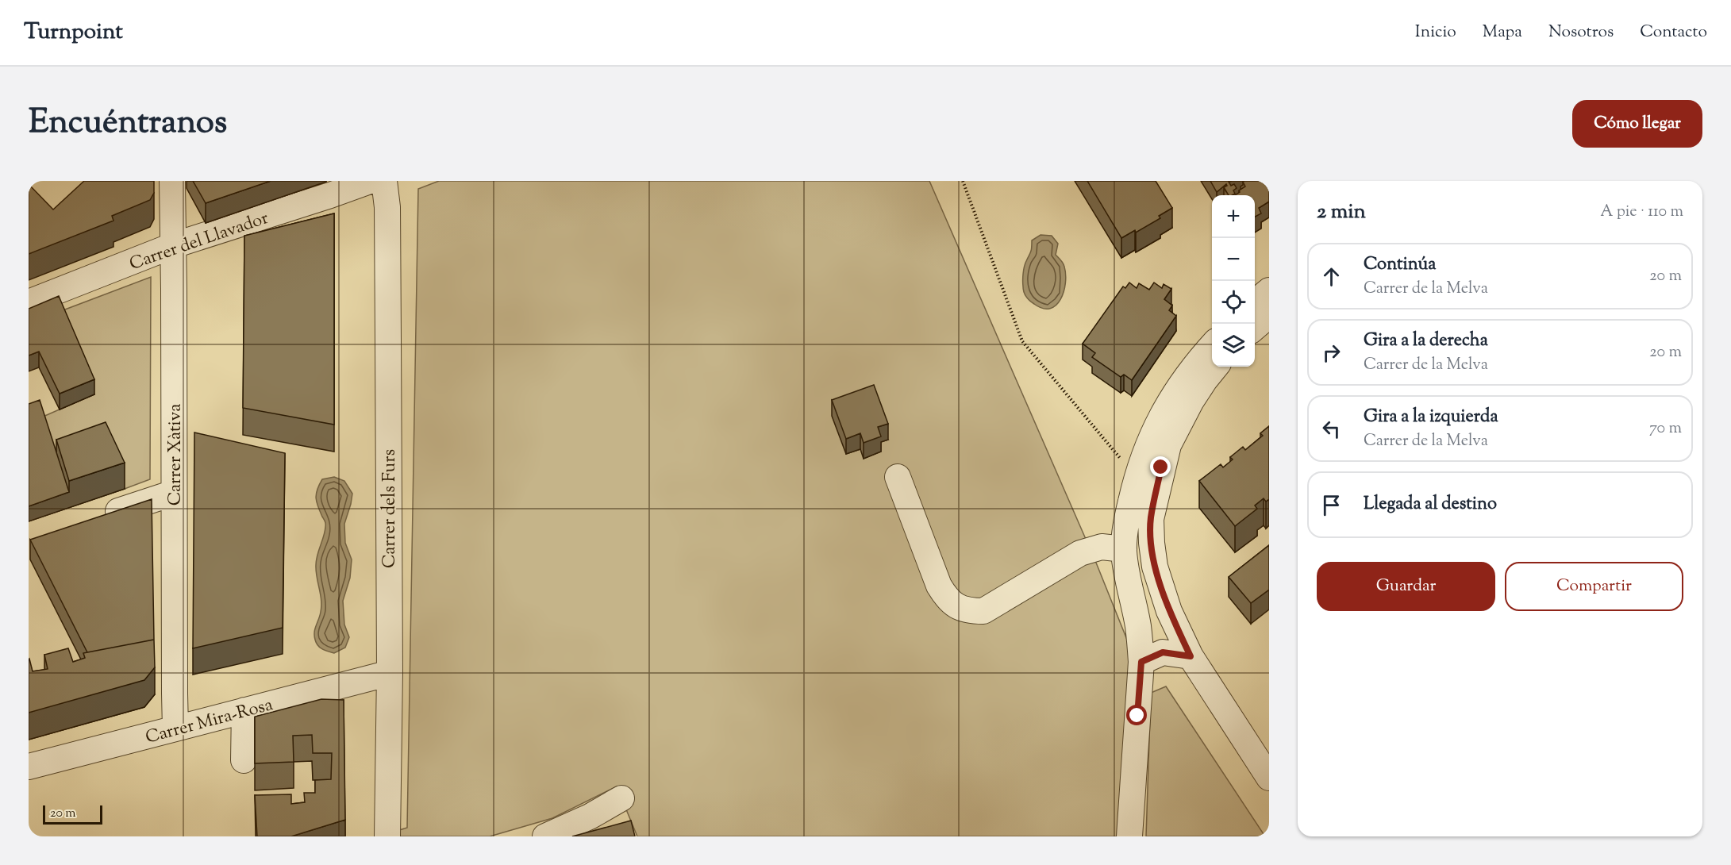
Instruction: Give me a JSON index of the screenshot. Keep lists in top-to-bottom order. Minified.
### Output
{"streets":{"street":["Carrer del Llavador","Carrer Xàtiva","Carrer dels Furs","Carrer Mira-Rosa"]},"crossings":[["Carrer del Llavador","Carrer Xàtiva"],["Carrer Xàtiva","Carrer Mira-Rosa"],["Carrer dels Furs","Carrer Mira-Rosa"]],"scale_bar":"20 m","page":{"header":"Turnpoint","nav":["Inicio","Mapa","Nosotros","Contacto"],"title":"Encuéntranos","buttons":["Cómo llegar",["Guardar","Compartir"]],"heading":["2 min","A pie · 110 m"],"map_buttons":["+","−"],"list":[["Continúa","Carrer de la Melva","20 m"],["Gira a la derecha","Carrer de la Melva","20 m"],["Gira a la izquierda","Carrer de la Melva","70 m"],"Llegada al destino"],"scale":"20 m"}}
